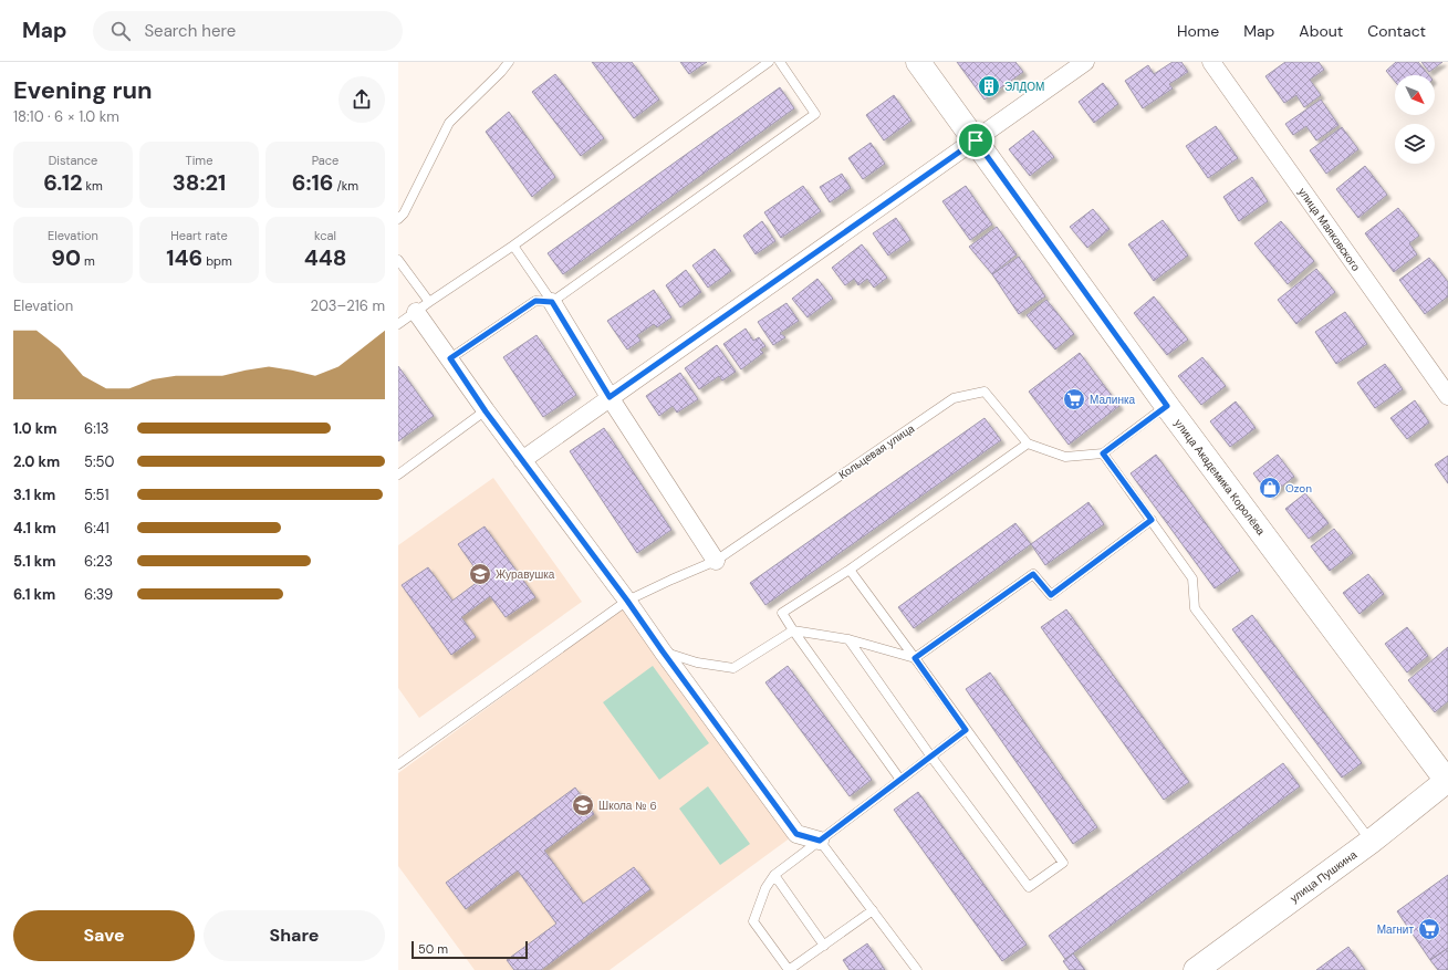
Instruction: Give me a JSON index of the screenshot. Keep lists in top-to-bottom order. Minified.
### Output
{"streets":{"street":["улица Маяковского","улица Академика Королёва","улица Пушкина"],"lane":["Кольцевая улица"]},"crossings":[["улица Академика Королёва","улица Пушкина"]],"places":{"building":["ЭЛДОМ"],"supermarket":["Малинка","Магнит"],"shop":["Ozon"],"school or university":["Журавушка","Школа № 6"]},"scale_bar":"50 m","north":"bottom right","page":{"header":"Map","search":"Search here","nav":["Home","Map","About","Contact"],"heading":["Evening run","18:10 · 6 × 1.0 km"],"stats":[["Distance","6.12 km"],["Time","38:21"],["Pace","6:16 /km"],["Elevation","90 m"],["Heart rate","146 bpm"],["kcal","448"]],"chart":["Elevation","203–216 m"],"list":[{"name":"1.0 km","note":"6:13"},{"name":"2.0 km","note":"5:50"},{"name":"3.1 km","note":"5:51"},{"name":"4.1 km","note":"6:41"},{"name":"5.1 km","note":"6:23"},{"name":"6.1 km","note":"6:39"}],"buttons":["Save","Share"],"scale":"50 m"}}
